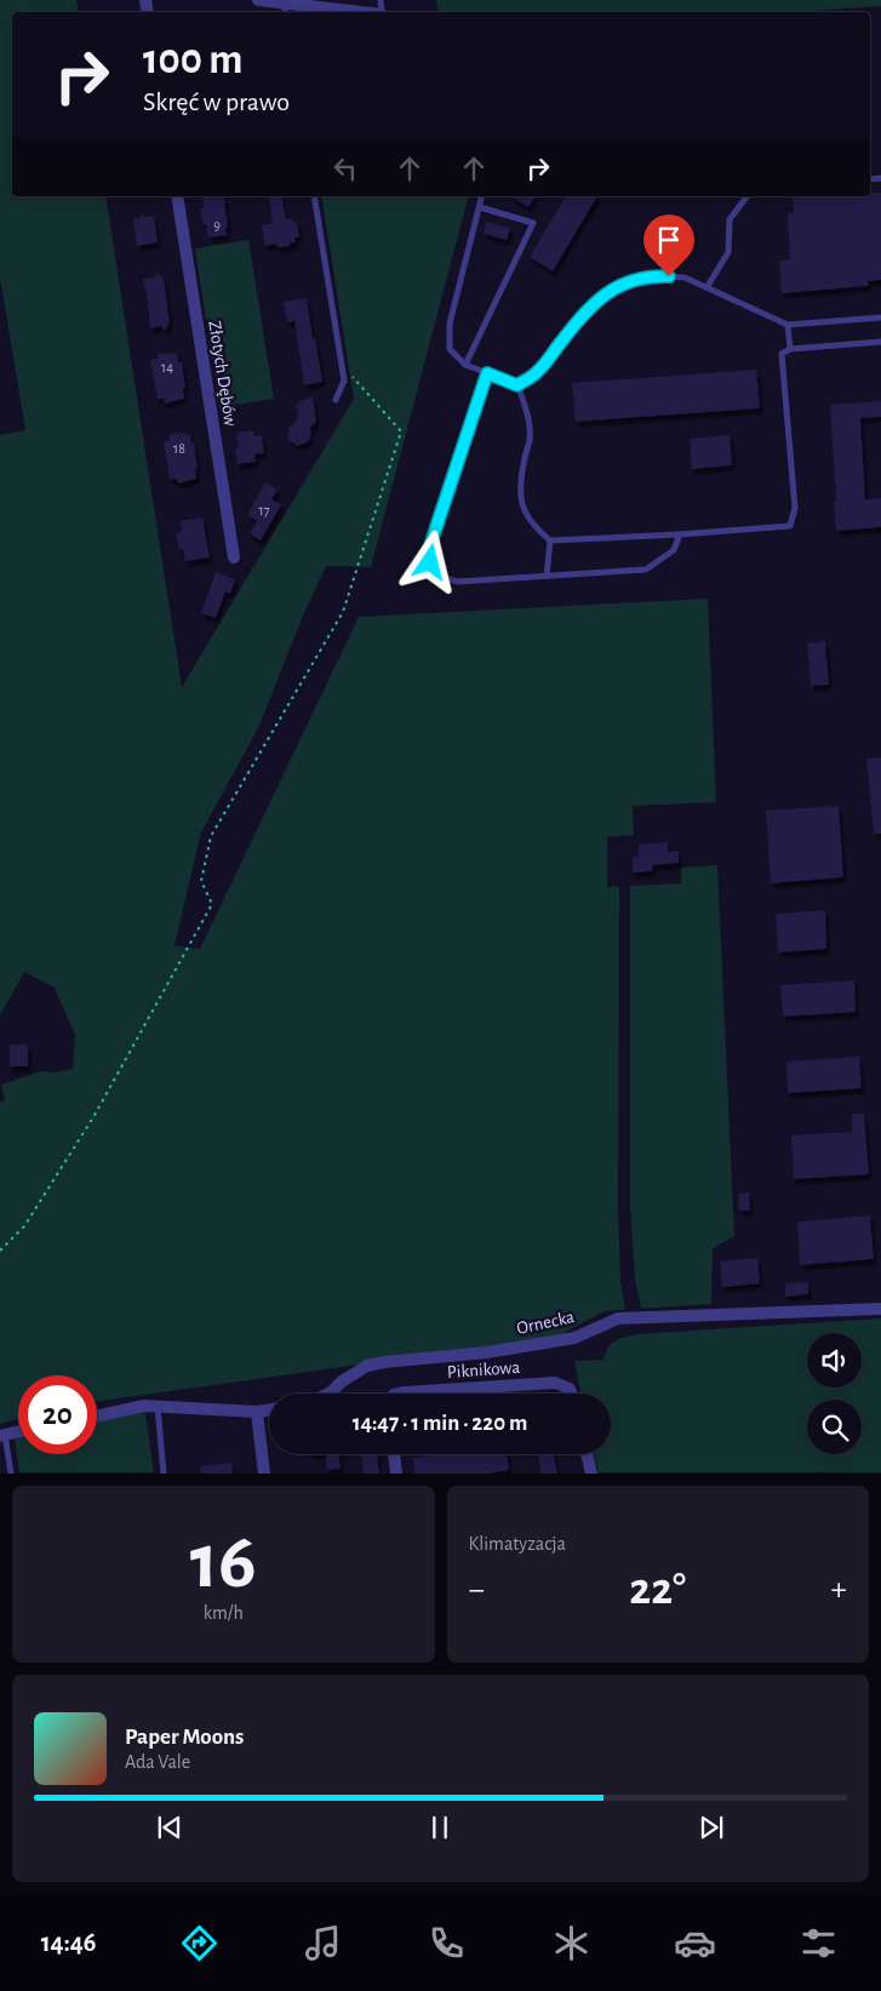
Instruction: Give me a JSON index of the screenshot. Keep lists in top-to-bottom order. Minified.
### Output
{"streets":{"street":["Złotych Dębów","Ornecka","Piknikowa"]},"house_numbers":["9","14","18","17"],"page":{"turn":["100 m","Skręć w prawo"],"limit":"20","trip":"14:47 · 1 min · 220 m","tile":[["16","km/h"],"Klimatyzacja"],"heat":["−","22°","+"],"song":["Paper Moons","Ada Vale"],"tabs":"14:46"}}
